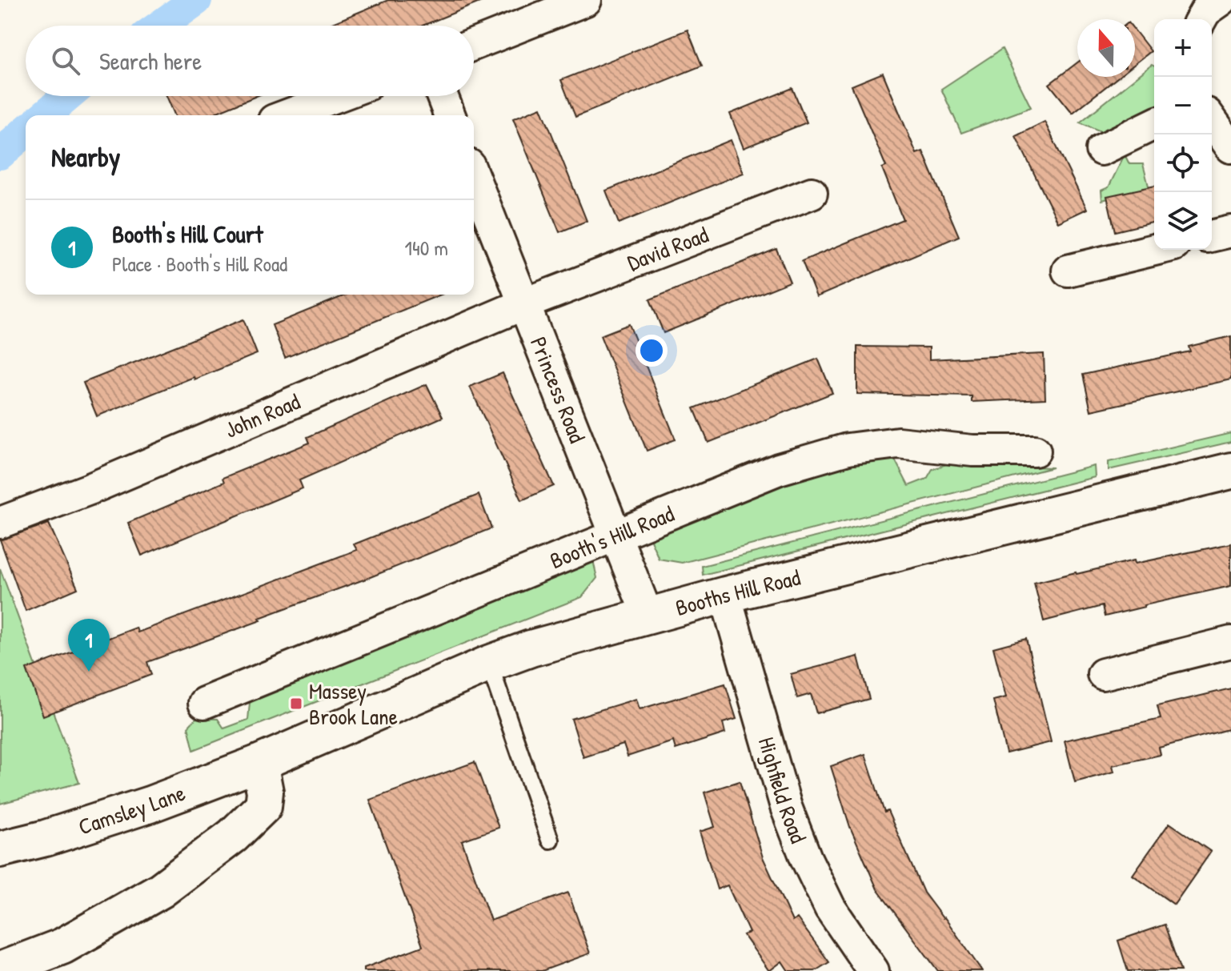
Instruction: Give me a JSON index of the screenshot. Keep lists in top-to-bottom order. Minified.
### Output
{"streets":{"main road":["Booths Hill Road","Camsley Lane"],"street":["David Road","Princess Road","John Road","Booth's Hill Road","Highfield Road"]},"crossings":[["David Road","Princess Road"],["David Road","John Road"],["Princess Road","John Road"],["Princess Road","Booth's Hill Road"],["Princess Road","Booths Hill Road"],["Booths Hill Road","Highfield Road"],["Booths Hill Road","Camsley Lane"]],"places":{"transit":["Massey Brook Lane"]},"north":"top","page":{"map_buttons":["+","−"],"search":"Search here","heading":"Nearby","list":[{"mark":"1","name":"Booth's Hill Court","note":"Place · Booth's Hill Road","value":"140 m"}],"pins":"1"}}
